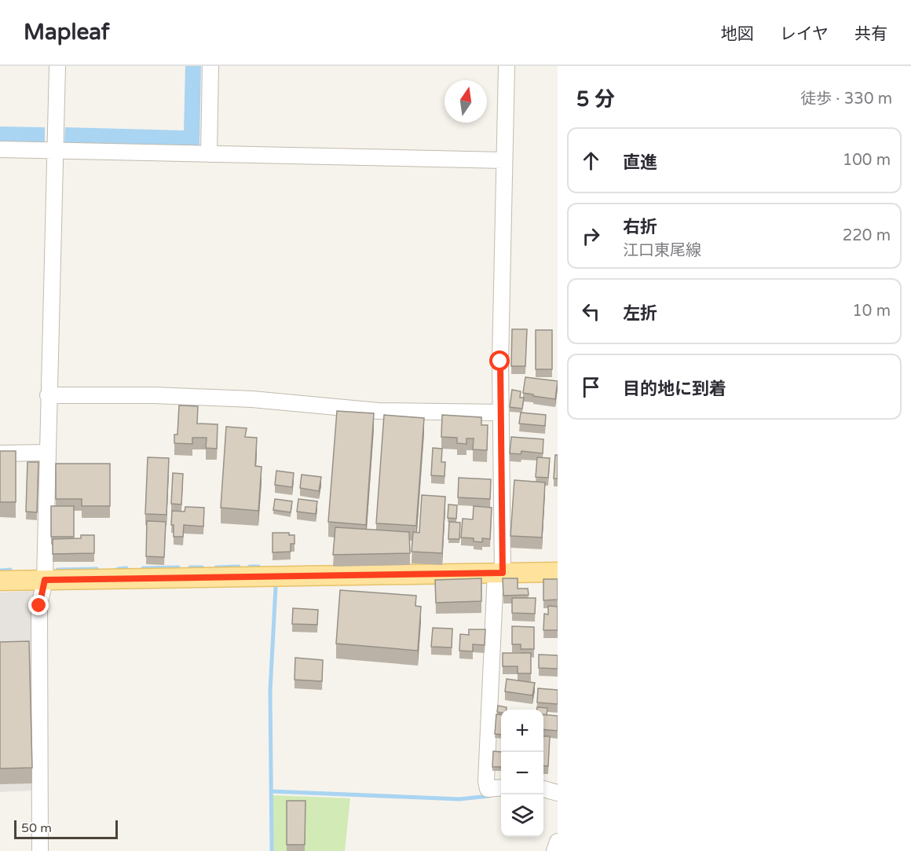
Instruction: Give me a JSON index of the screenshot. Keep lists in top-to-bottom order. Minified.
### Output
{"scale_bar":"50 m","north":"top","page":{"header":"Mapleaf","nav":["地図","レイヤ","共有"],"heading":["5 分","徒歩 · 330 m"],"list":[["直進","100 m"],["右折","江口東尾線","220 m"],["左折","10 m"],"目的地に到着"],"map_buttons":["+","−"],"scale":"50 m"}}
